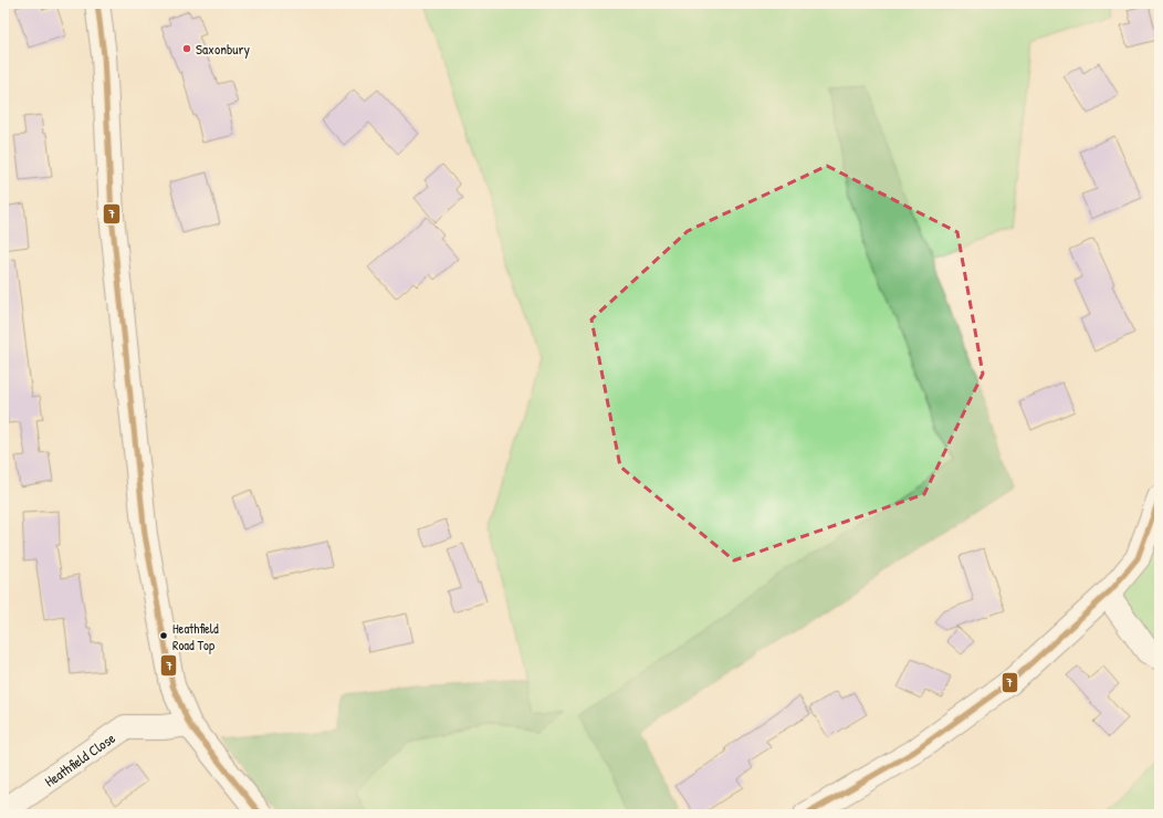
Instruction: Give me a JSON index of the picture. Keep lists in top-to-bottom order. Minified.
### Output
{"streets":{"street":["Heathfield Close"]},"places":["Saxonbury","Heathfield Road Top"],"lines":["transit line 7"]}
